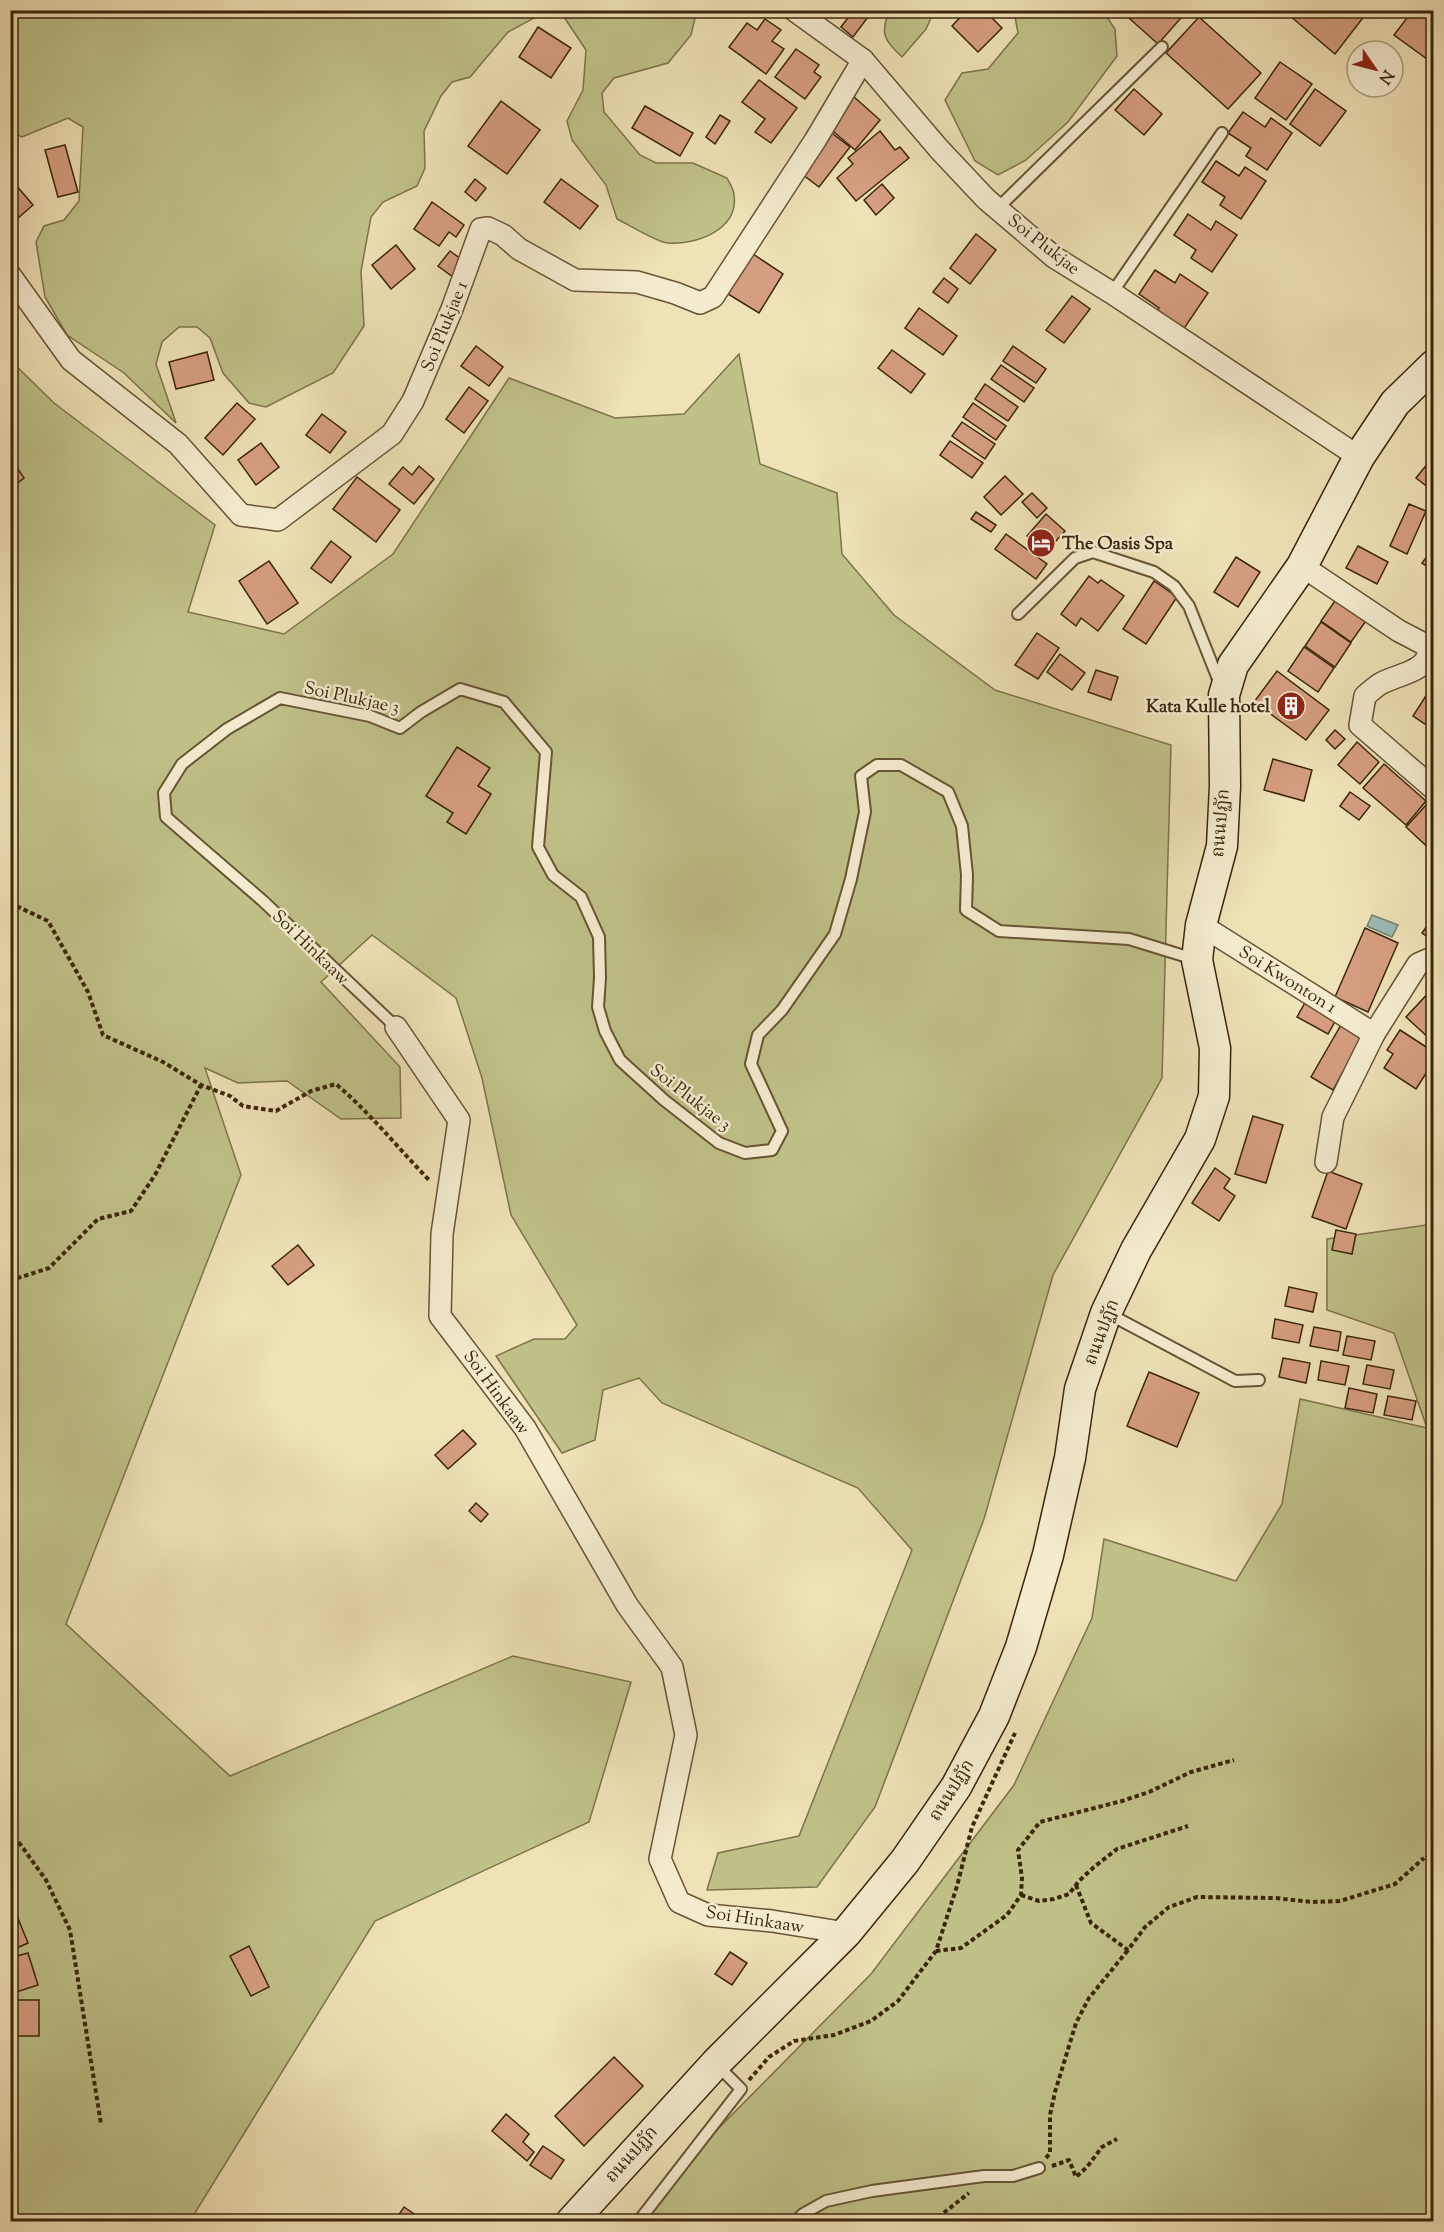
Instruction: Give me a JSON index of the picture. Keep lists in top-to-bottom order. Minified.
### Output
{"streets":{"main road":["ถนนปฏัก"],"street":["Soi Plukjae","Soi Plukjae 1","Soi Hinkaaw","Soi Kwonton 1"],"lane":["Soi Plukjae 3"]},"crossings":[["Soi Plukjae","Soi Plukjae 1"],["Soi Plukjae","ถนนปฏัก"],["Soi Plukjae 3","ถนนปฏัก"],["Soi Plukjae 3","Soi Hinkaaw"],["ถนนปฏัก","Soi Hinkaaw"],["ถนนปฏัก","Soi Kwonton 1"]],"places":{"hotel":["The Oasis Spa"],"building":["Kata Kulle hotel"]},"north":"bottom right"}
